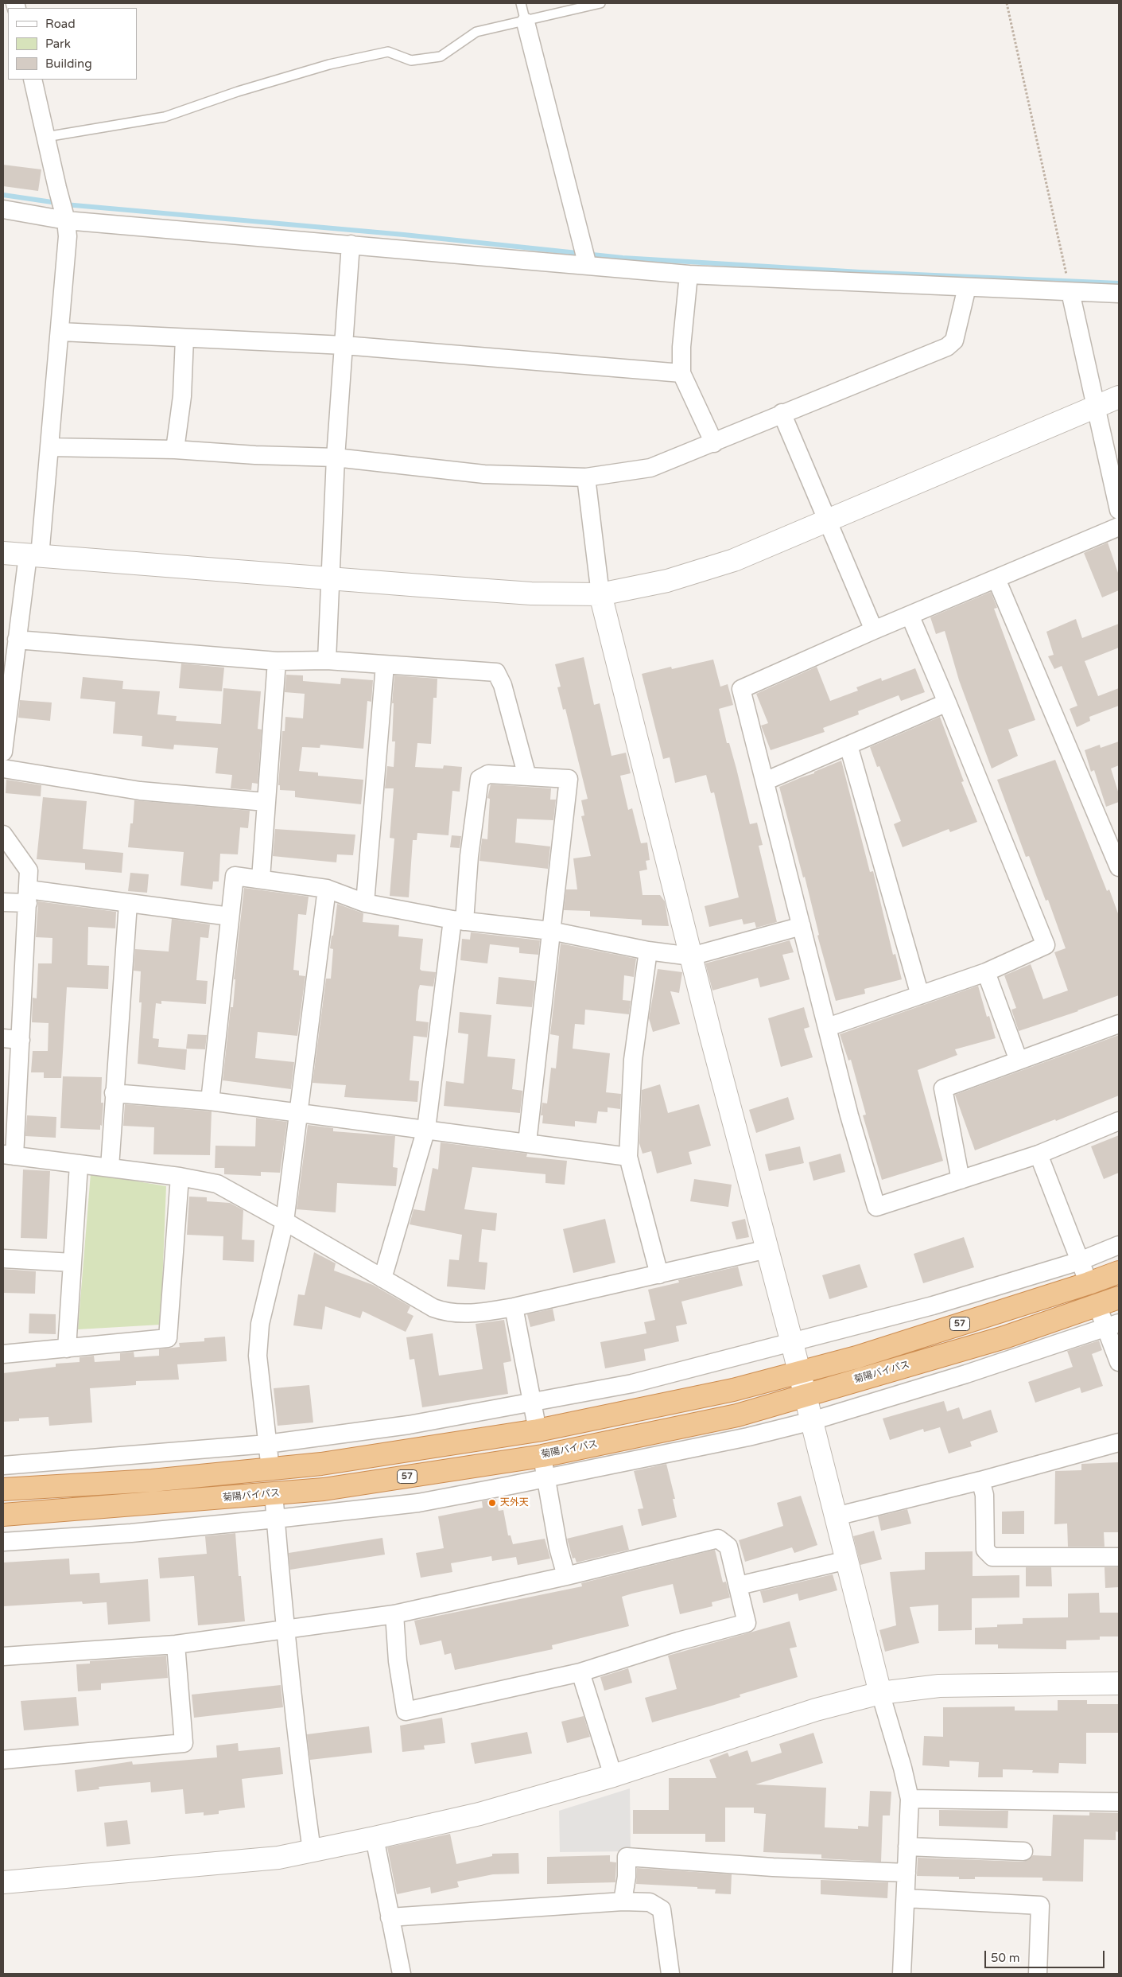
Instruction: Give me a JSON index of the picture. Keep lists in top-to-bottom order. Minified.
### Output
{"streets":{"highway":["57","菊陽バイパス"]},"places":["天外天"],"legend":["Road","Park","Building"],"scale_bar":"50 m"}
